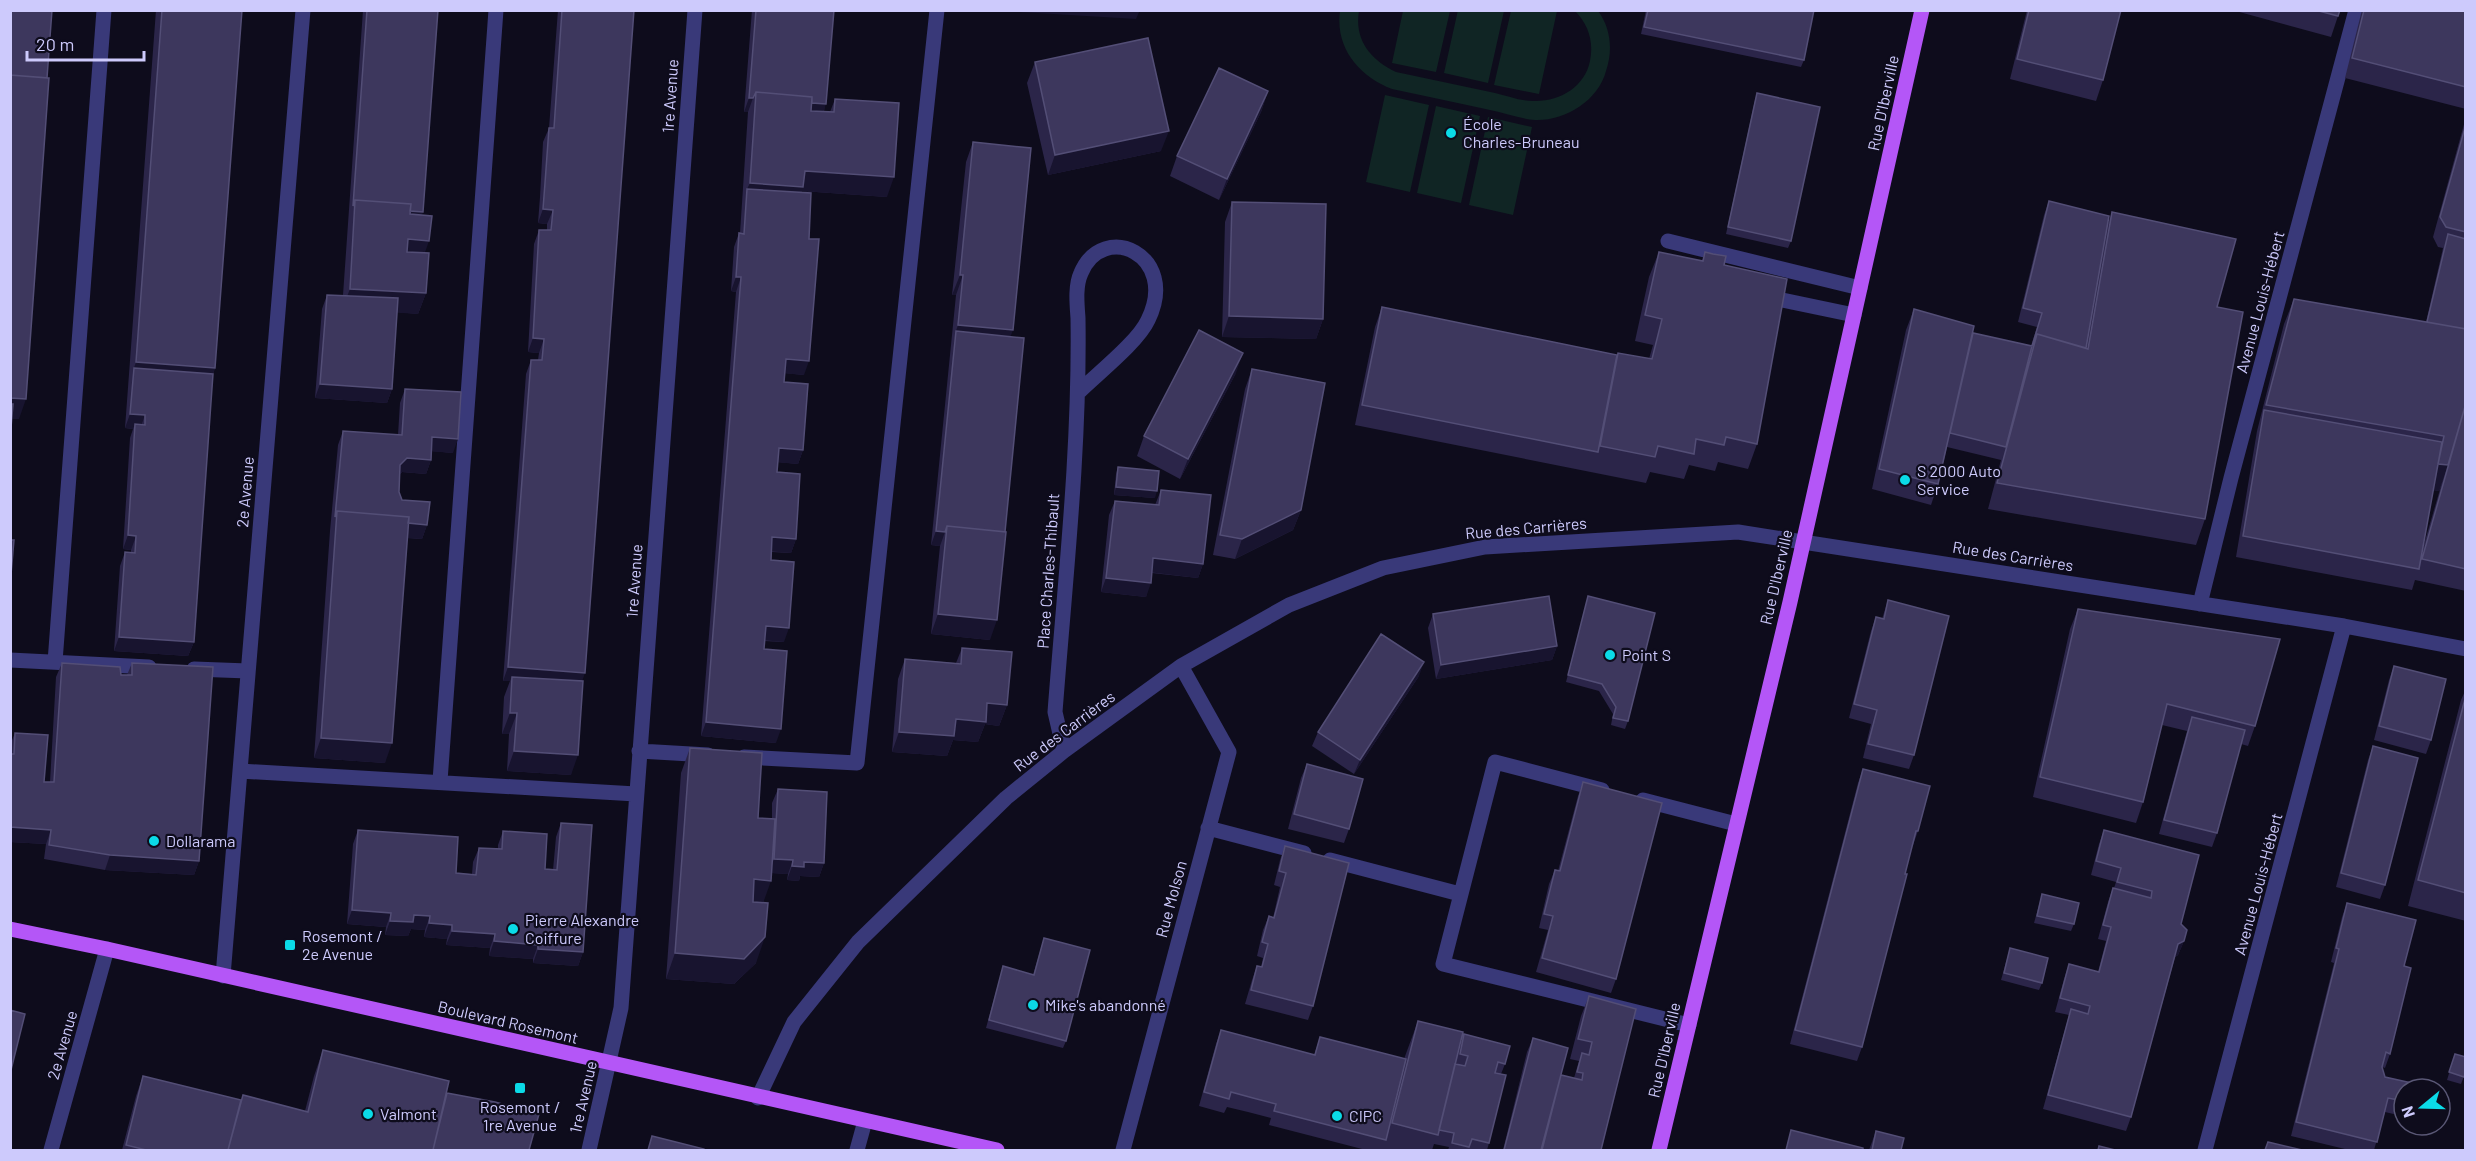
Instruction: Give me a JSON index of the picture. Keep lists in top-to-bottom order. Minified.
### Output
{"streets":{"main road":["Rue D'Iberville","Boulevard Rosemont"],"street":["1re Avenue","Avenue Louis-Hébert","2e Avenue","Rue des Carrières","Place Charles-Thibault","Rue Molson"]},"crossings":[["1re Avenue","Boulevard Rosemont"],["Rue D'Iberville","Rue des Carrières"],["Avenue Louis-Hébert","Rue des Carrières"],["2e Avenue","Boulevard Rosemont"],["Rue des Carrières","Place Charles-Thibault"],["Rue des Carrières","Rue Molson"],["Rue des Carrières","Boulevard Rosemont"]],"places":{"other":["École Charles-Bruneau","S 2000 Auto Service","Point S","Dollarama","Pierre Alexandre Coiffure","Mike's abandonné","Valmont","CIPC"],"transit":["Rosemont / 2e Avenue","Rosemont / 1re Avenue"]},"scale_bar":"20 m","north":"left"}
